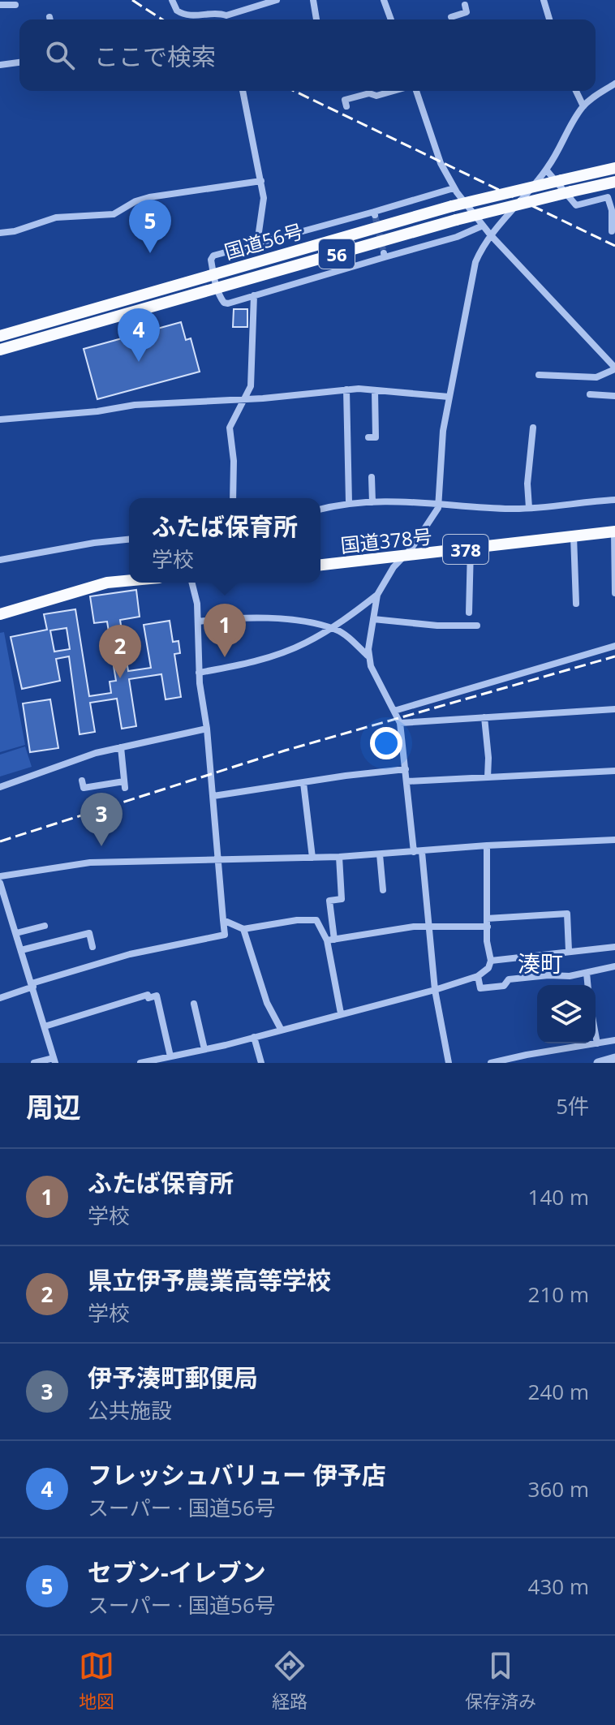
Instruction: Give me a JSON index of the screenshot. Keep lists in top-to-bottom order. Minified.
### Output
{"streets":{"highway":["国道56号","56","国道378号","378"]},"districts":["湊町"],"page":{"search":"ここで検索","pins":["5","4","1","2","3"],"popup":["ふたば保育所","学校"],"heading":["周辺","5件"],"list":[{"mark":"1","name":"ふたば保育所","note":"学校","value":"140 m"},{"mark":"2","name":"県立伊予農業高等学校","note":"学校","value":"210 m"},{"mark":"3","name":"伊予湊町郵便局","note":"公共施設","value":"240 m"},{"mark":"4","name":"フレッシュバリュー 伊予店","note":"スーパー · 国道56号","value":"360 m"},{"mark":"5","name":"セブン-イレブン","note":"スーパー · 国道56号","value":"430 m"}],"nav":["地図","経路","保存済み"]}}
